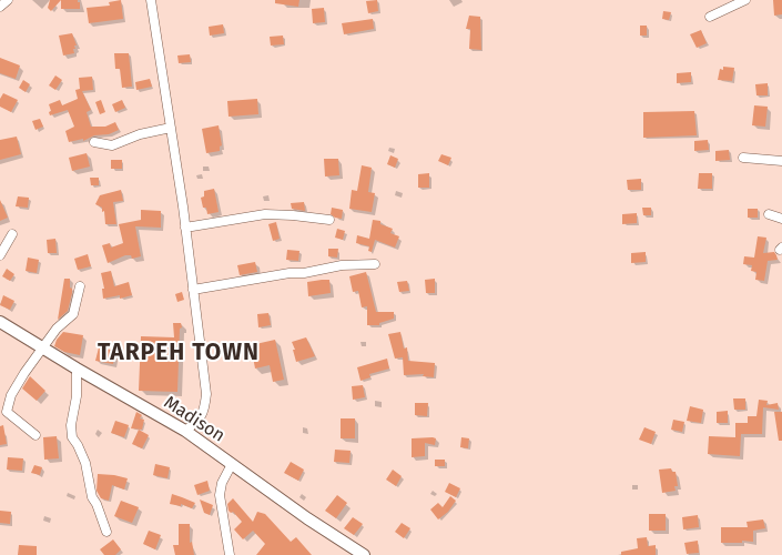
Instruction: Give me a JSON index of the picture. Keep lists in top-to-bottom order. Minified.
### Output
{"streets":{"street":["Madison"]},"districts":["TARPEH TOWN"]}
